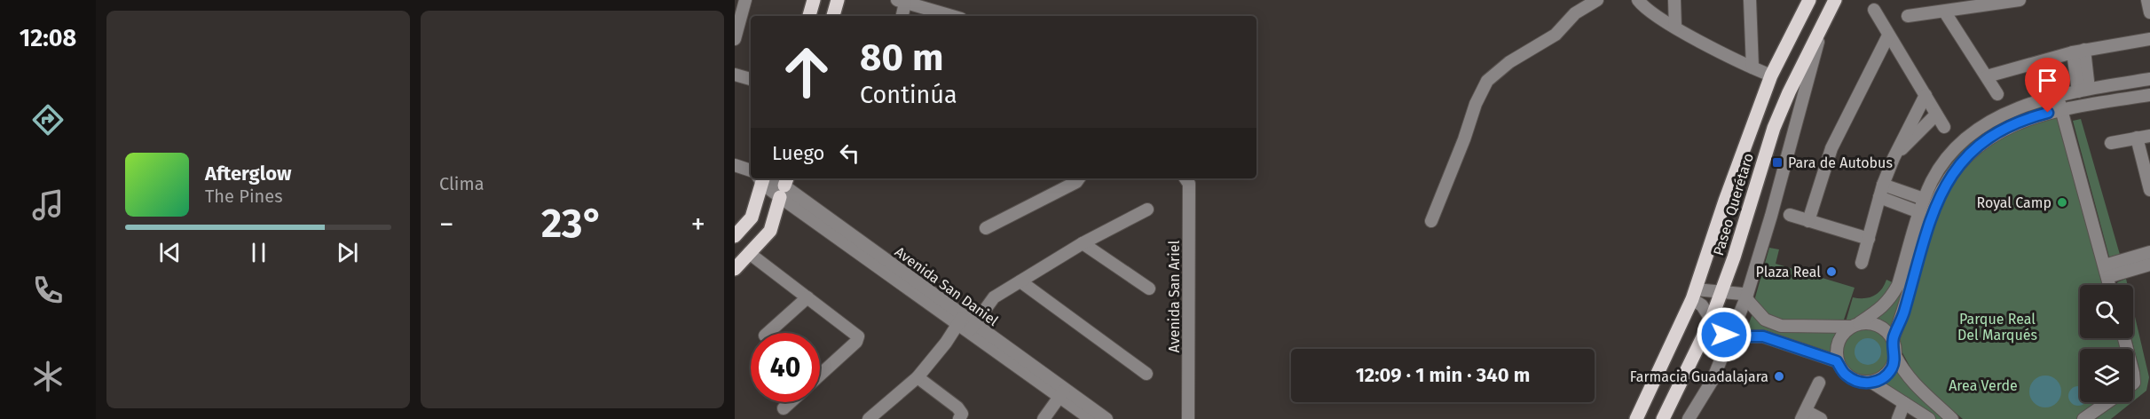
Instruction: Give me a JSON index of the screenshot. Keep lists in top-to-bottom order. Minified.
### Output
{"streets":{"main road":["Paseo Querétaro"],"street":["Avenida San Daniel","Avenida San Ariel"]},"parks":["Parque Real Del Marqués","Area Verde"],"places":{"transit":["Para de Autobus"],"other":["Royal Camp","Plaza Real","Farmacia Guadalajara"]},"page":{"tabs":"12:08","tile":"Clima","turn":["80 m","Continúa"],"then":"Luego","song":["Afterglow","The Pines"],"heat":["−","23°","+"],"limit":"40","trip":"12:09 · 1 min · 340 m"}}
